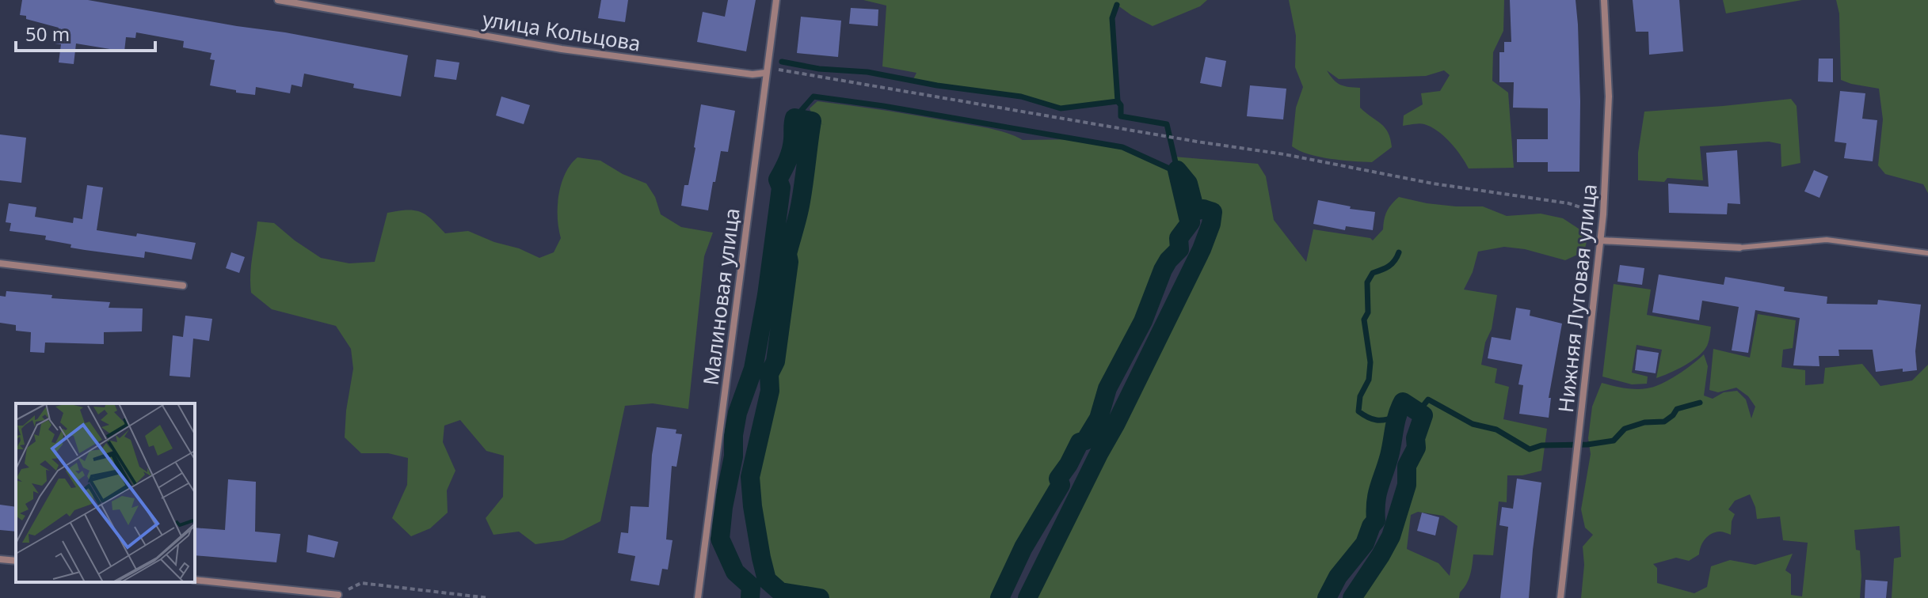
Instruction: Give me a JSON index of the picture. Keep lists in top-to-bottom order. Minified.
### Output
{"streets":{"street":["улица Кольцова","Малиновая улица","Нижняя Луговая улица"]},"crossings":[["улица Кольцова","Малиновая улица"]],"scale_bar":"50 m"}
